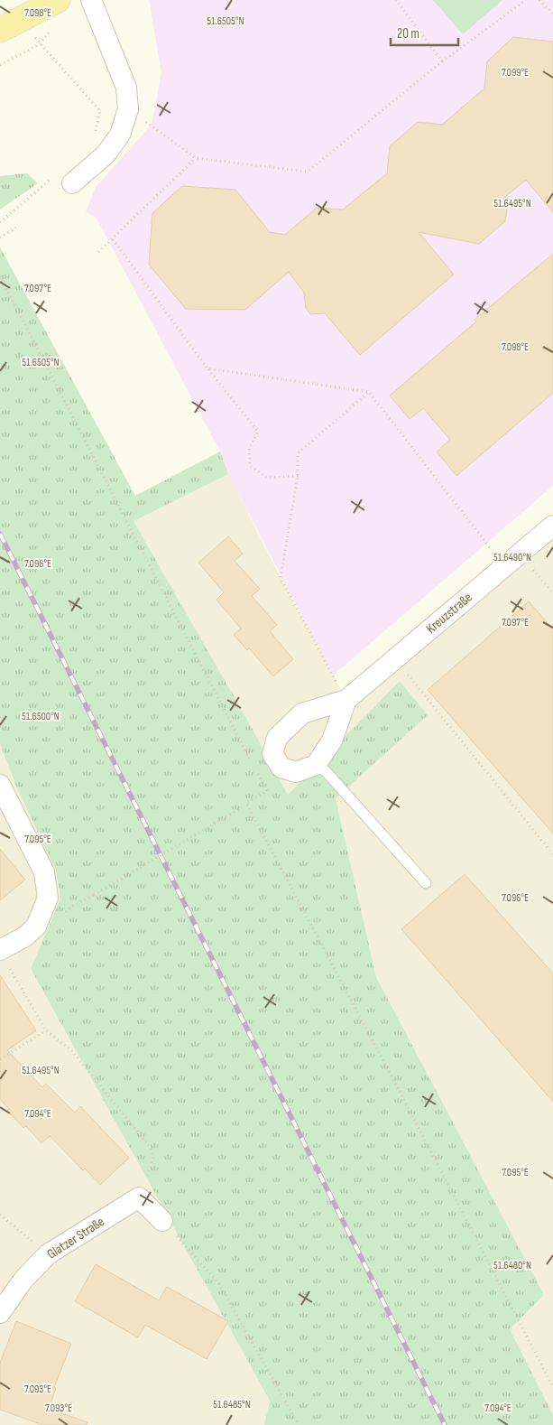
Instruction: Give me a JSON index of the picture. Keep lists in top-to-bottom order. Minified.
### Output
{"streets":{"street":["Kreuzstraße","Glatzer Straße"]},"scale_bar":"20 m","coordinates":["7.098°E","51.6505°N","7.099°E","51.6495°N","7.097°E","51.6490°N","7.096°E","51.6500°N","7.095°E","7.094°E","51.6480°N","7.093°E","51.6485°N"]}
